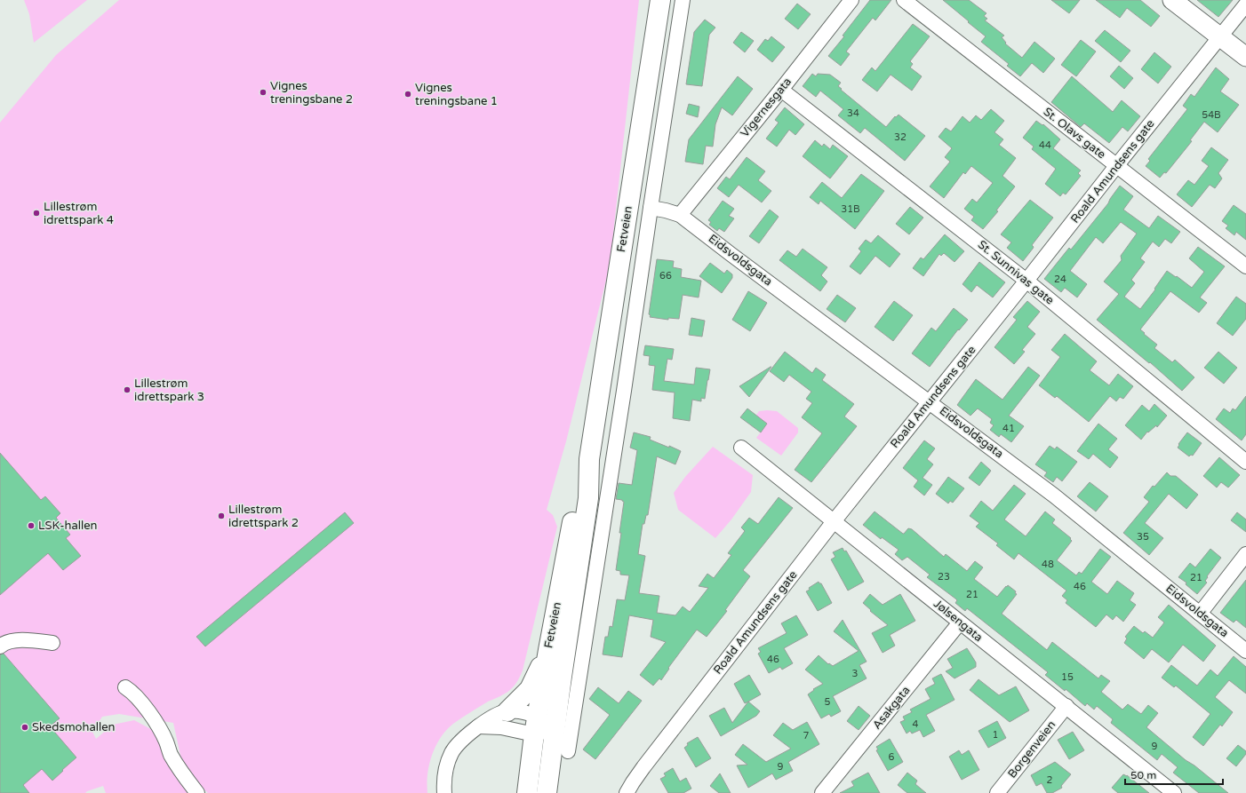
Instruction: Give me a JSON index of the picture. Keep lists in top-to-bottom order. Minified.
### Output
{"streets":{"highway":["Fetveien"],"street":["Vigernesgata","St. Olavs gate","Roald Amundsens gate","Eidsvoldsgata","St. Sunnivas gate","Jølsengata","Asakgata","Borgenveien"]},"crossings":[["Vigernesgata","Eidsvoldsgata"],["Vigernesgata","St. Sunnivas gate"],["St. Olavs gate","Roald Amundsens gate"],["Roald Amundsens gate","Eidsvoldsgata"],["Roald Amundsens gate","St. Sunnivas gate"],["Roald Amundsens gate","Jølsengata"],["Jølsengata","Asakgata"],["Jølsengata","Borgenveien"]],"places":["Vignes treningsbane 2","Vignes treningsbane 1","Lillestrøm idrettspark 4","Lillestrøm idrettspark 3","Lillestrøm idrettspark 2","LSK-hallen","Skedsmohallen"],"house_numbers":["34","54B","32","44","31B","66","24","41","35","48","23","21","46","21","46","3","15","5","4","1","7","9","6","9","2"],"scale_bar":"50 m"}
